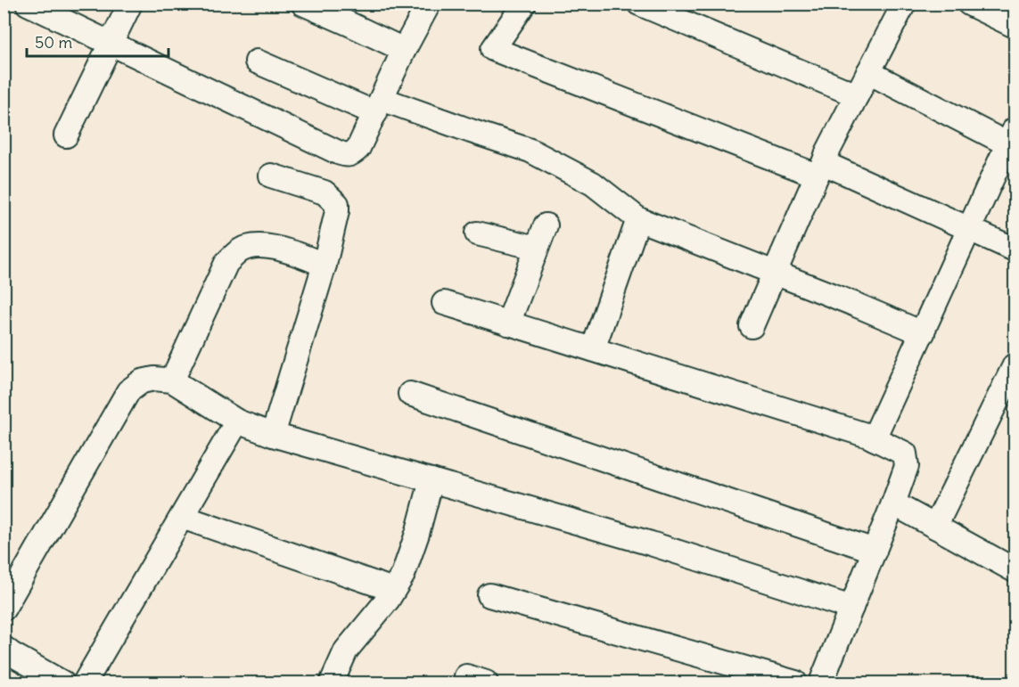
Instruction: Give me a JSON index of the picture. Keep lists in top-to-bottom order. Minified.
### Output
{"scale_bar":"50 m"}
